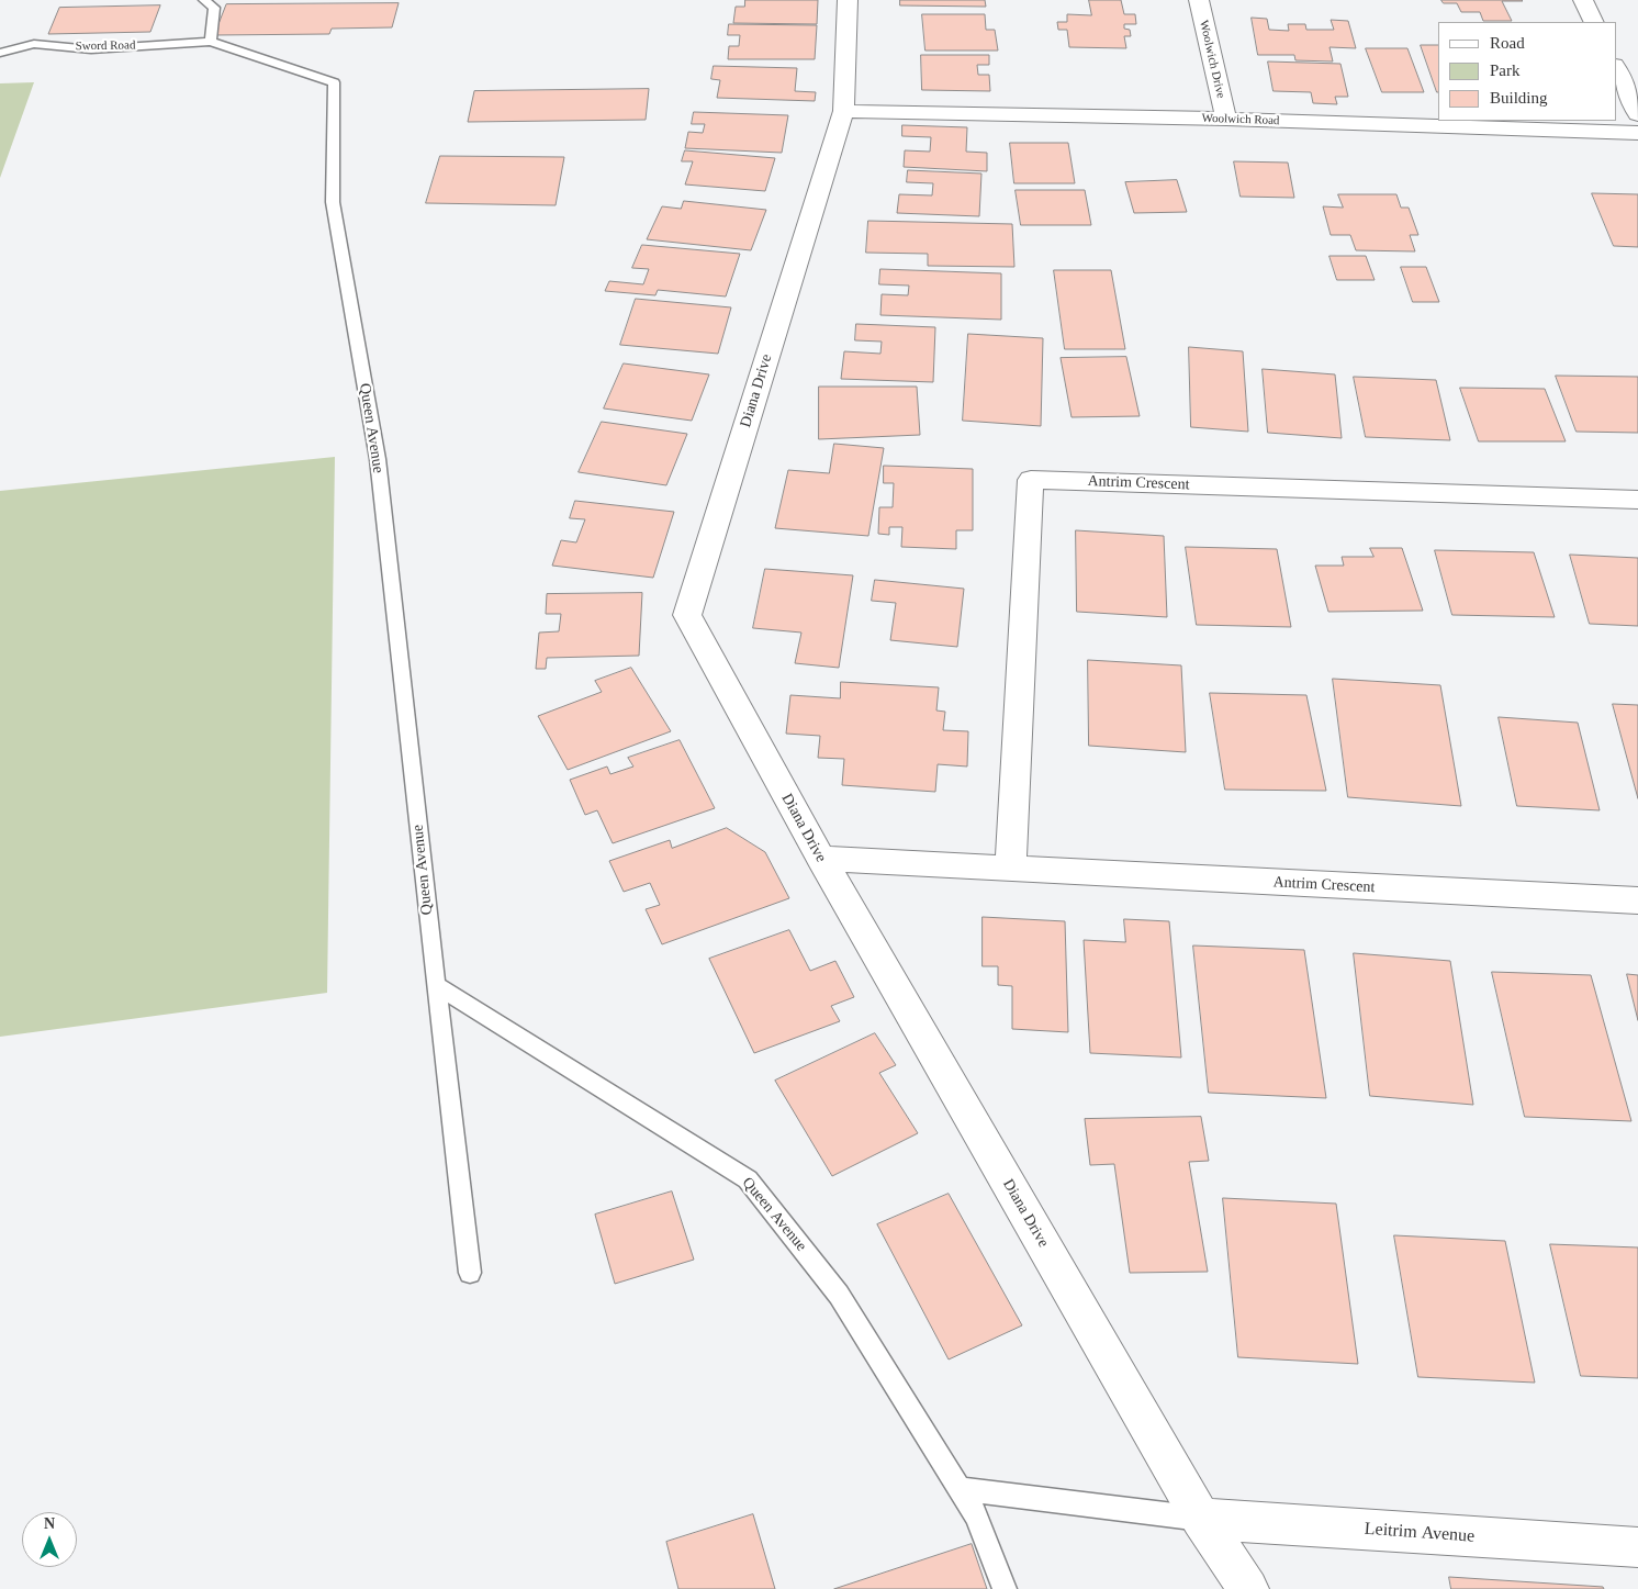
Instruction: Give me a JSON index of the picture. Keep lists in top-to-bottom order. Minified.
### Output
{"streets":{"street":["Woolwich Drive","Woolwich Road","Diana Drive","Antrim Crescent","Leitrim Avenue"],"lane":["Sword Road","Queen Avenue"]},"crossings":[["Sword Road","Queen Avenue"],["Woolwich Drive","Woolwich Road"],["Woolwich Road","Diana Drive"],["Diana Drive","Antrim Crescent"],["Diana Drive","Leitrim Avenue"]],"legend":["Road","Park","Building"],"north":"top"}
